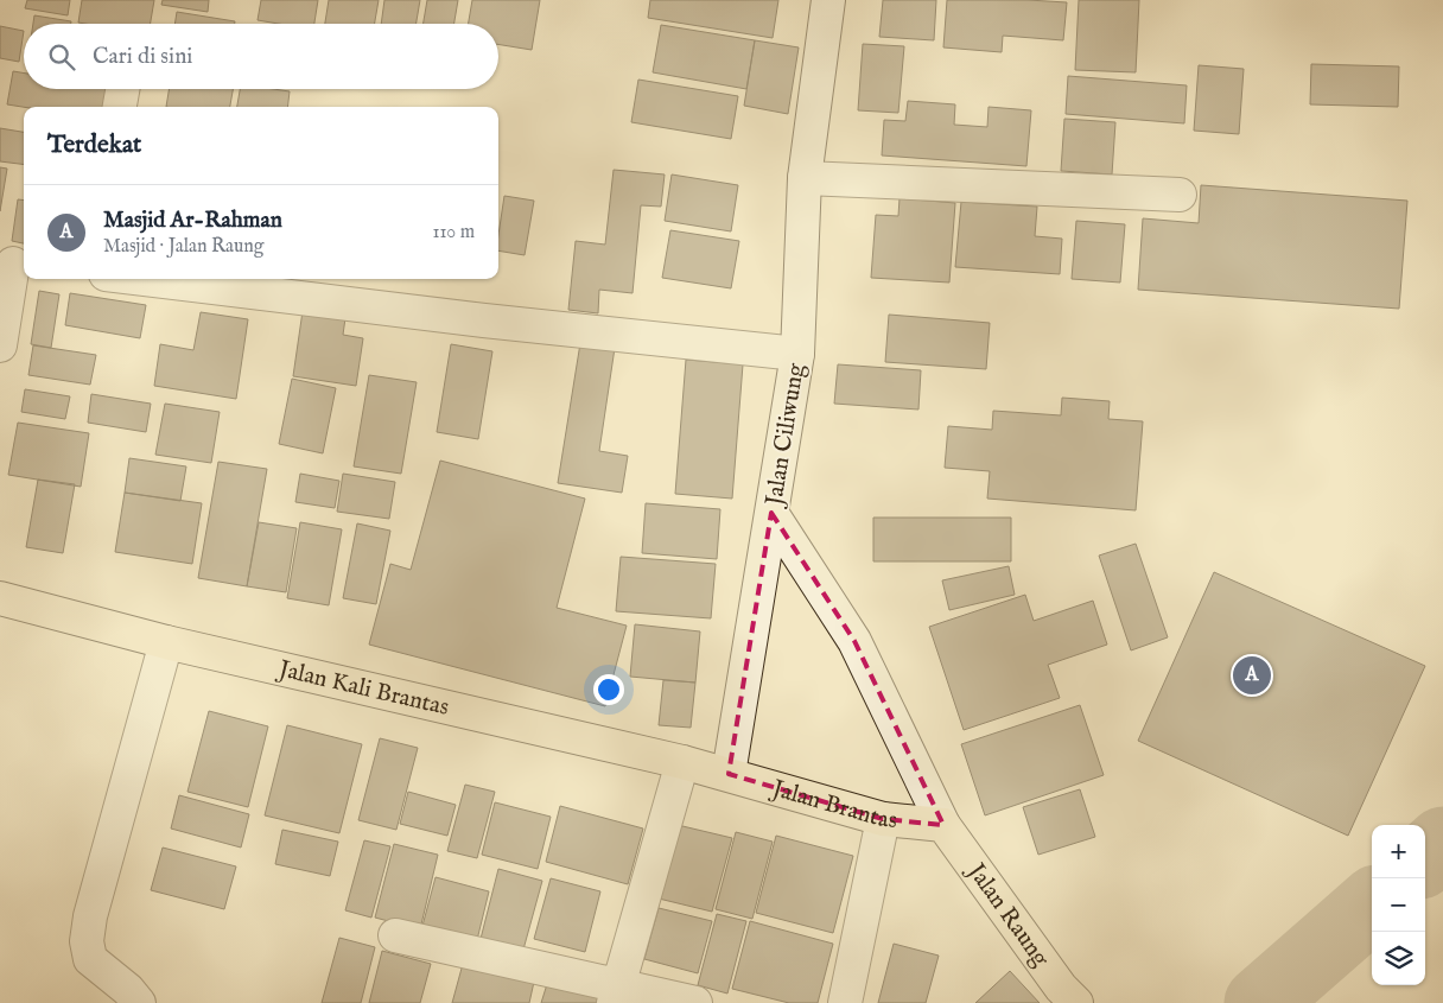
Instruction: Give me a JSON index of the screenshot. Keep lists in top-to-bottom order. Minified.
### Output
{"streets":{"main road":["Jalan Kali Brantas","Jalan Brantas","Jalan Raung"],"street":["Jalan Ciliwung"]},"crossings":[["Jalan Ciliwung","Jalan Brantas"],["Jalan Ciliwung","Jalan Raung"],["Jalan Kali Brantas","Jalan Brantas"],["Jalan Brantas","Jalan Raung"]],"page":{"search":"Cari di sini","heading":"Terdekat","list":[{"mark":"A","name":"Masjid Ar-Rahman","note":"Masjid · Jalan Raung","value":"110 m"}],"pins":"A","map_buttons":["+","−"]}}
